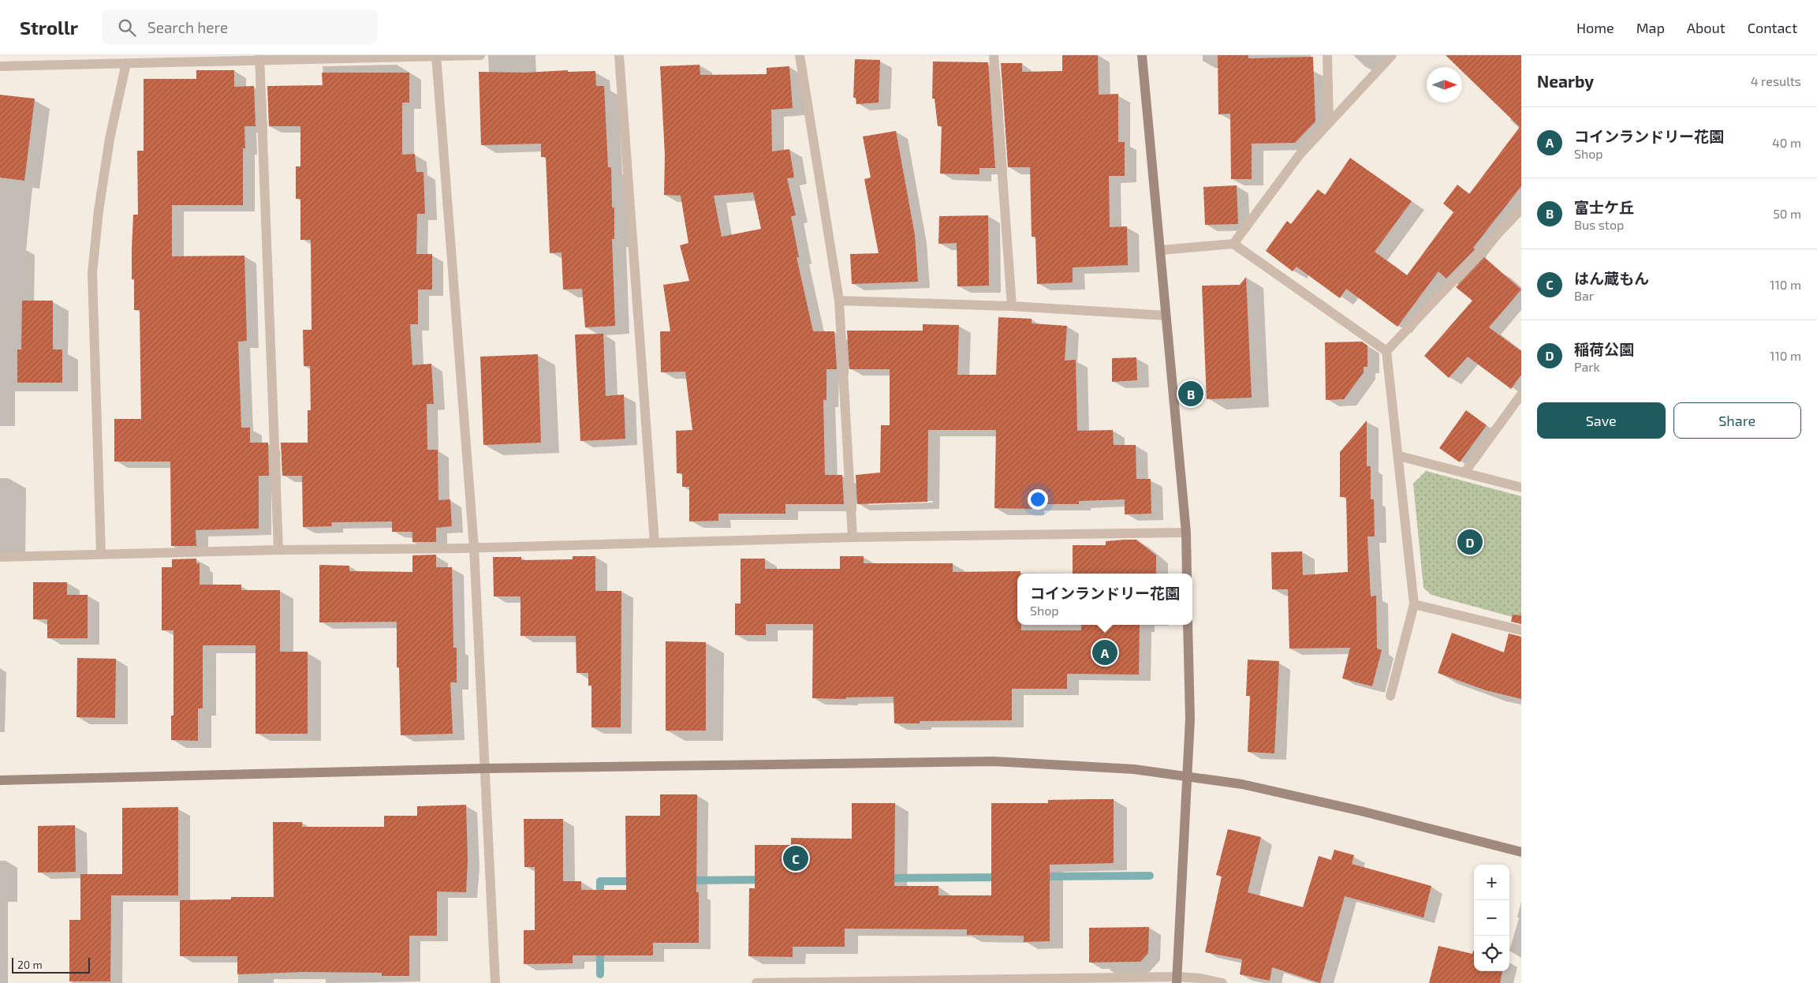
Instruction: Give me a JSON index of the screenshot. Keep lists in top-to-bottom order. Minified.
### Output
{"scale_bar":"20 m","north":"right","page":{"header":"Strollr","search":"Search here","nav":["Home","Map","About","Contact"],"heading":["Nearby","4 results"],"list":[{"mark":"A","name":"コインランドリー花園","note":"Shop","value":"40 m"},{"mark":"B","name":"富士ケ丘","note":"Bus stop","value":"50 m"},{"mark":"C","name":"はん蔵もん","note":"Bar","value":"110 m"},{"mark":"D","name":"稲荷公園","note":"Park","value":"110 m"}],"pins":["B","D","A","C"],"buttons":["Save","Share"],"popup":["コインランドリー花園","Shop"],"map_buttons":["+","−"],"scale":"20 m"}}
